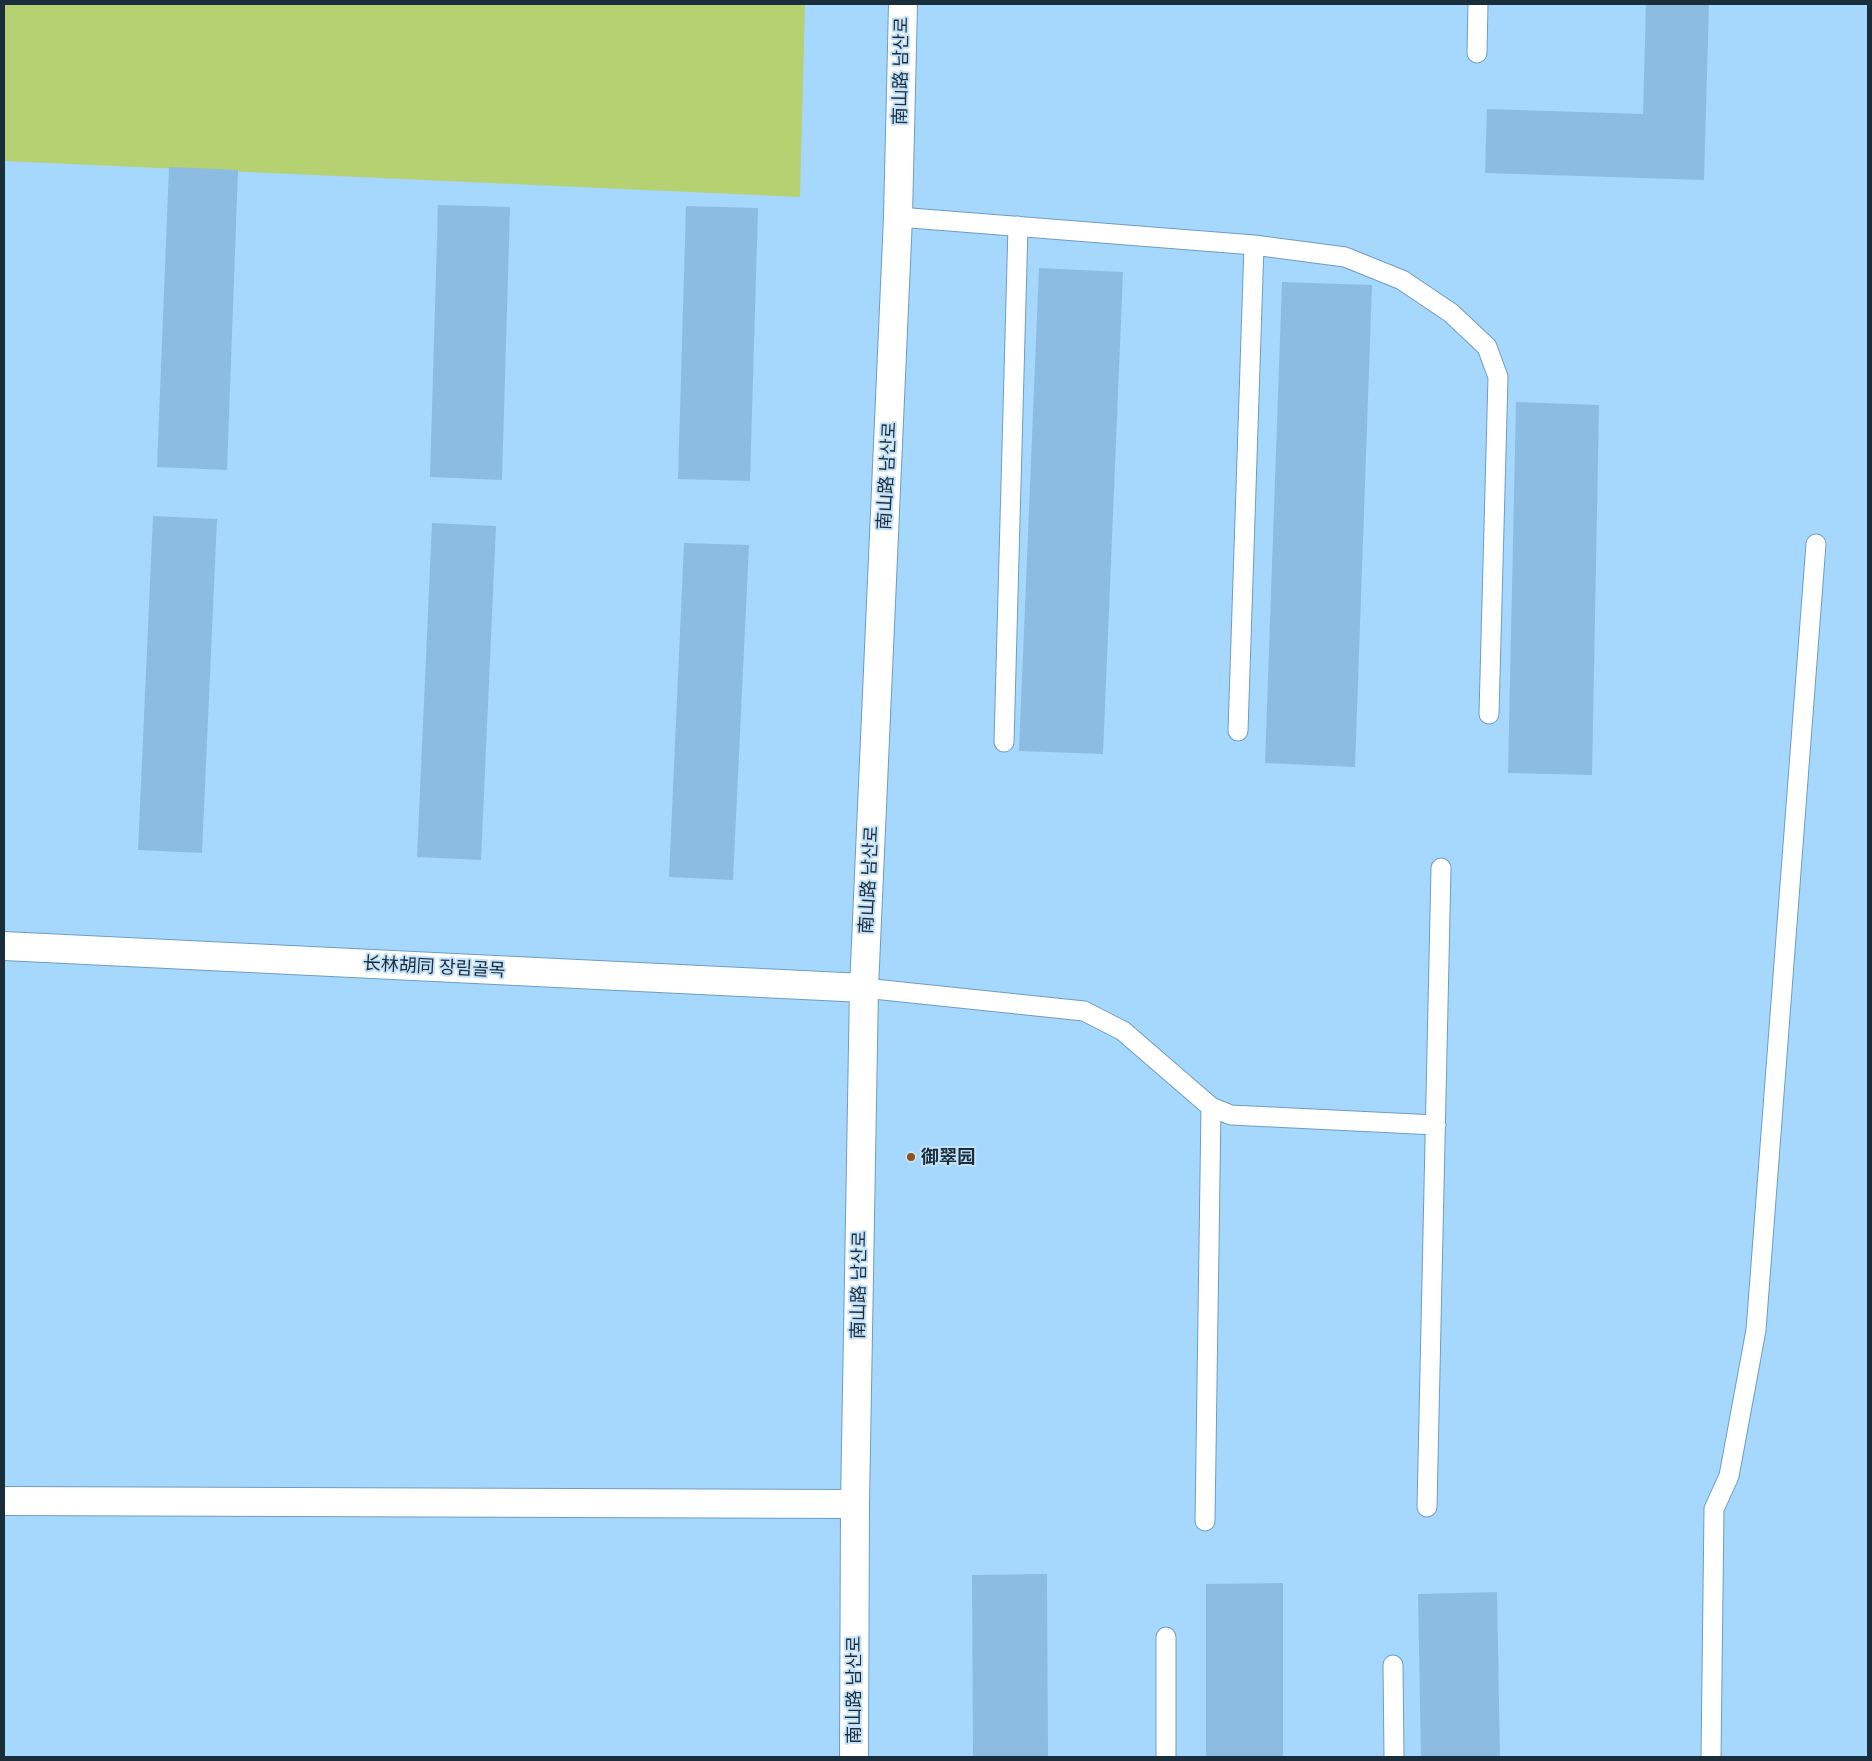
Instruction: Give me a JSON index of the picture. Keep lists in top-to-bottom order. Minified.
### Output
{"streets":{"street":["南山路 남산로","长林胡同 장림골목"]},"crossings":[["南山路 남산로","长林胡同 장림골목"]],"places":["御翠园"]}
